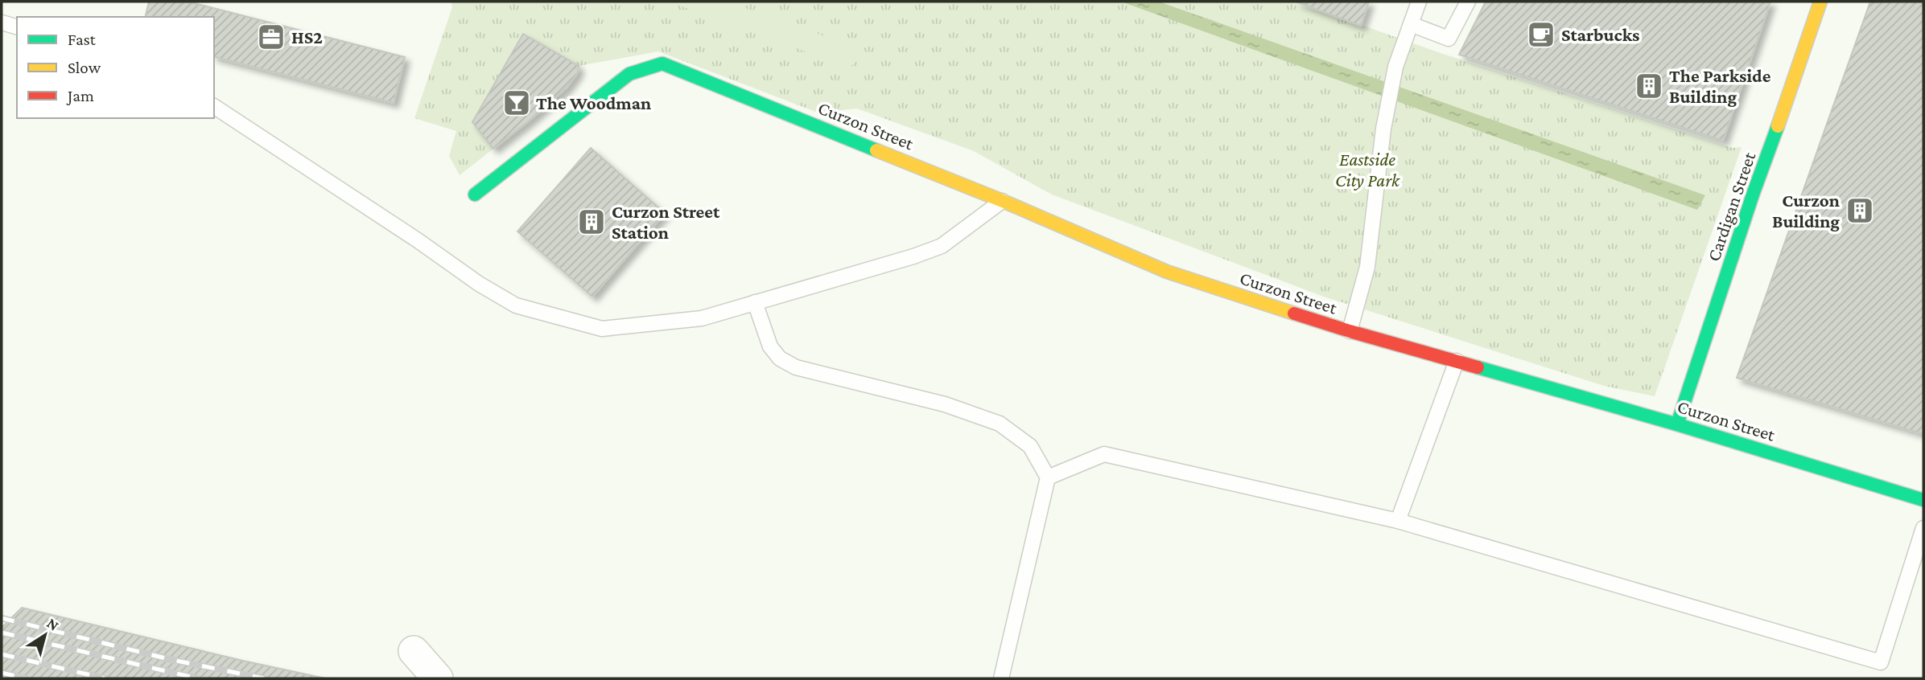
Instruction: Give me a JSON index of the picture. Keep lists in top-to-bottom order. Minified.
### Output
{"streets":{"street":["Curzon Street","Cardigan Street"]},"crossings":[["Curzon Street","Cardigan Street"]],"parks":["Eastside City Park"],"places":{"cafe":["Starbucks"],"office":["HS2"],"building":["The Parkside Building","Curzon Building","Curzon Street Station"],"bar":["The Woodman"]},"legend":["Fast","Slow","Jam"],"north":"top right"}
